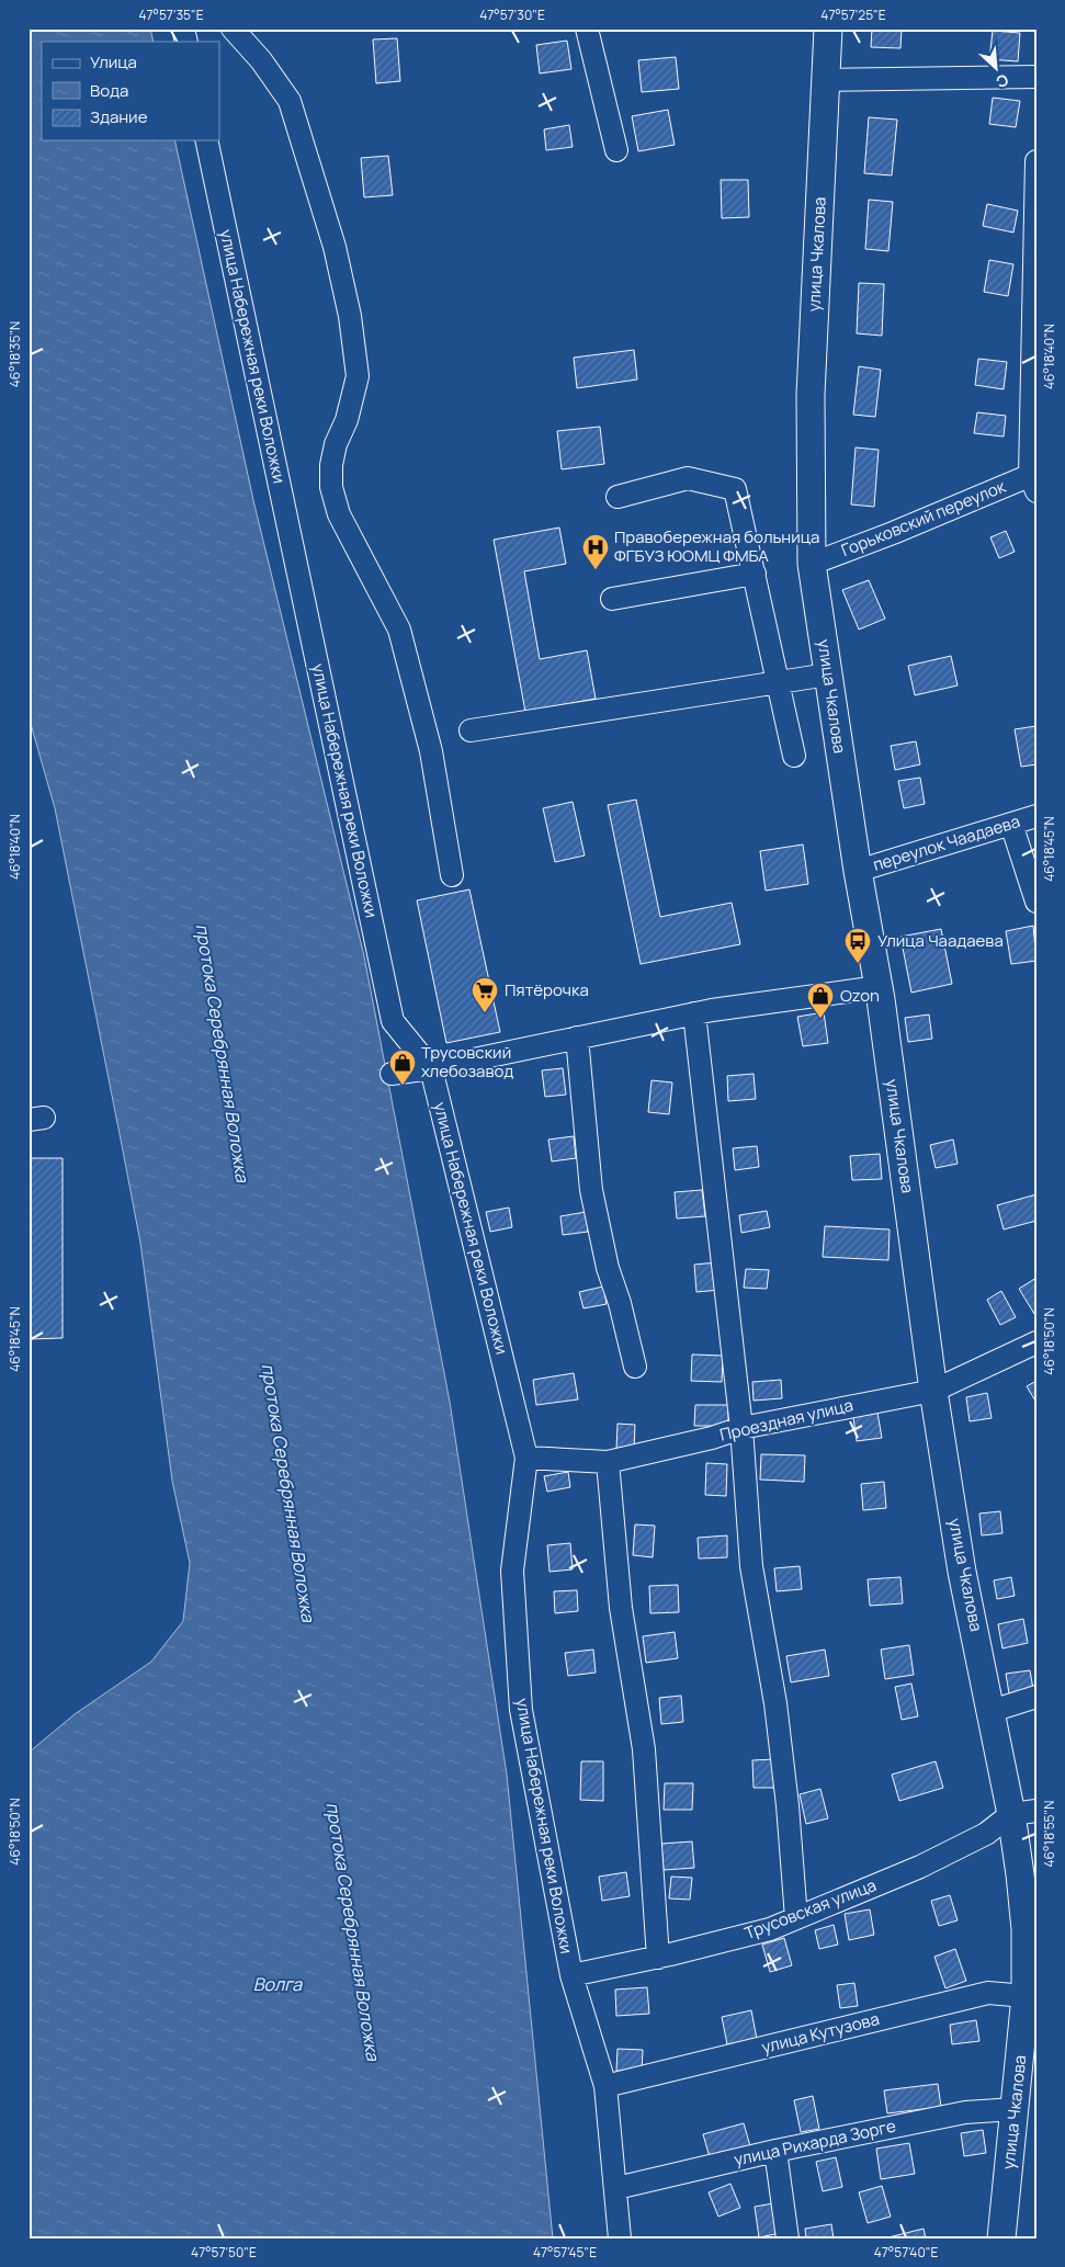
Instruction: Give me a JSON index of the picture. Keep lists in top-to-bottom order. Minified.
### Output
{"streets":{"main road":["улица Чкалова"],"street":["улица Набережная реки Воложки","Горьковский переулок","переулок Чаадаева","Проездная улица","Трусовская улица","улица Кутузова","улица Рихарда Зорге"]},"crossings":[["улица Чкалова","Горьковский переулок"],["улица Чкалова","переулок Чаадаева"],["улица Чкалова","Проездная улица"],["улица Чкалова","Трусовская улица"],["улица Чкалова","улица Кутузова"],["улица Чкалова","улица Рихарда Зорге"],["улица Набережная реки Воложки","Проездная улица"],["улица Набережная реки Воложки","Трусовская улица"],["улица Набережная реки Воложки","улица Кутузова"],["улица Набережная реки Воложки","улица Рихарда Зорге"]],"water":["протока Серебрянная Воложка","Волга"],"places":{"hospital":["Правобережная больница ФГБУЗ ЮОМЦ ФМБА"],"bus stop":["Улица Чаадаева"],"supermarket":["Пятёрочка"],"shop":["Ozon","Трусовский хлебозавод"]},"legend":["Улица","Вода","Здание"],"north":"bottom right","coordinates":["47°57'35\"E","47°57'30\"E","47°57'25\"E","46°18'35\"N","46°18'40\"N","46°18'45\"N","46°18'50\"N","46°18'55\"N","47°57'50\"E","47°57'45\"E","47°57'40\"E"]}
